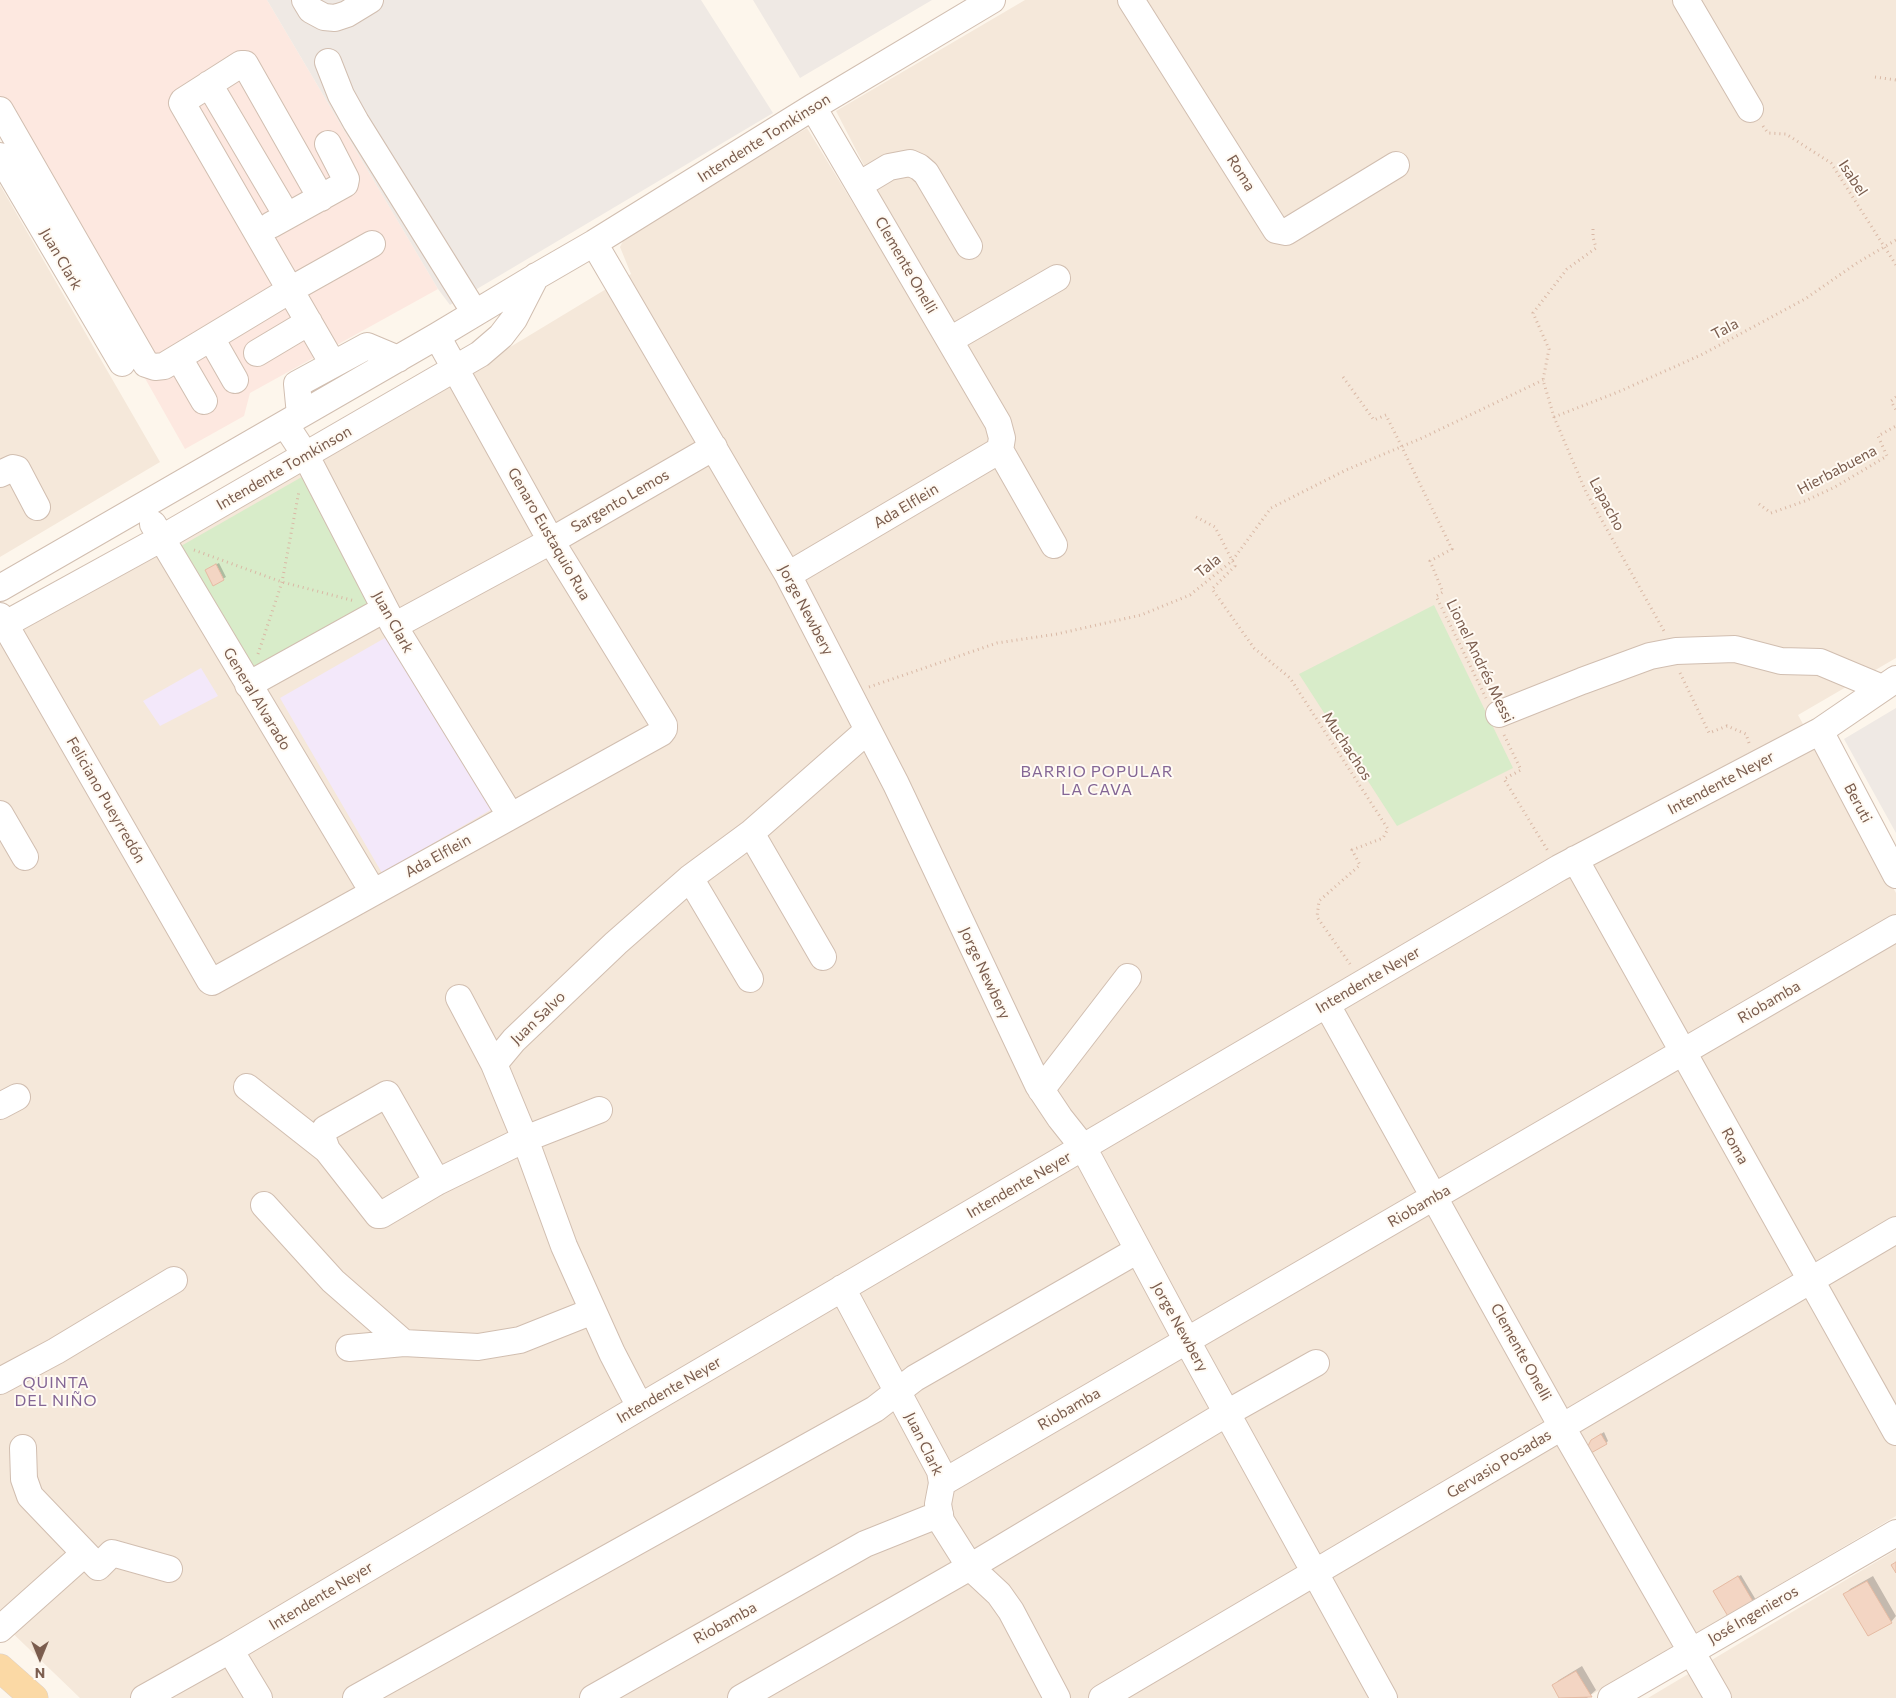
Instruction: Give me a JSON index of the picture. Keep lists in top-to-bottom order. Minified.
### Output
{"streets":{"street":["Intendente Tomkinson","Roma","Juan Clark","Clemente Onelli","Sargento Lemos","Ada Elflein","Genaro Eustaquio Rua","Jorge Newbery","General Alvarado","Intendente Neyer","Feliciano Pueyrredón","Beruti","Riobamba","Juan Salvo","Gervasio Posadas","José Ingenieros"],"path":["Isabel","Tala","Hierbabuena","Lapacho","Lionel Andrés Messi","Muchachos"]},"crossings":[["Intendente Tomkinson","Juan Clark"],["Intendente Tomkinson","Clemente Onelli"],["Intendente Tomkinson","Genaro Eustaquio Rua"],["Intendente Tomkinson","Jorge Newbery"],["Intendente Tomkinson","General Alvarado"],["Intendente Tomkinson","Feliciano Pueyrredón"],["Roma","Lionel Andrés Messi"],["Roma","Intendente Neyer"],["Roma","Riobamba"],["Roma","Gervasio Posadas"],["Isabel","Tala"],["Juan Clark","Sargento Lemos"],["Juan Clark","Ada Elflein"],["Juan Clark","Intendente Neyer"],["Juan Clark","Riobamba"],["Clemente Onelli","Ada Elflein"],["Clemente Onelli","Intendente Neyer"],["Clemente Onelli","Riobamba"],["Clemente Onelli","Gervasio Posadas"],["Clemente Onelli","José Ingenieros"],["Tala","Lapacho"],["Tala","Jorge Newbery"],["Tala","Lionel Andrés Messi"],["Tala","Muchachos"],["Sargento Lemos","Genaro Eustaquio Rua"],["Sargento Lemos","Jorge Newbery"],["Sargento Lemos","General Alvarado"],["Lapacho","Intendente Neyer"],["Ada Elflein","Genaro Eustaquio Rua"],["Ada Elflein","Jorge Newbery"],["Ada Elflein","General Alvarado"],["Ada Elflein","Feliciano Pueyrredón"],["Jorge Newbery","Intendente Neyer"],["Jorge Newbery","Riobamba"],["Jorge Newbery","Juan Salvo"],["Jorge Newbery","Gervasio Posadas"],["Lionel Andrés Messi","Intendente Neyer"],["Muchachos","Intendente Neyer"],["Intendente Neyer","Beruti"]],"districts":["BARRIO POPULAR LA CAVA","QUINTA DEL NIÑO"],"north":"bottom"}
